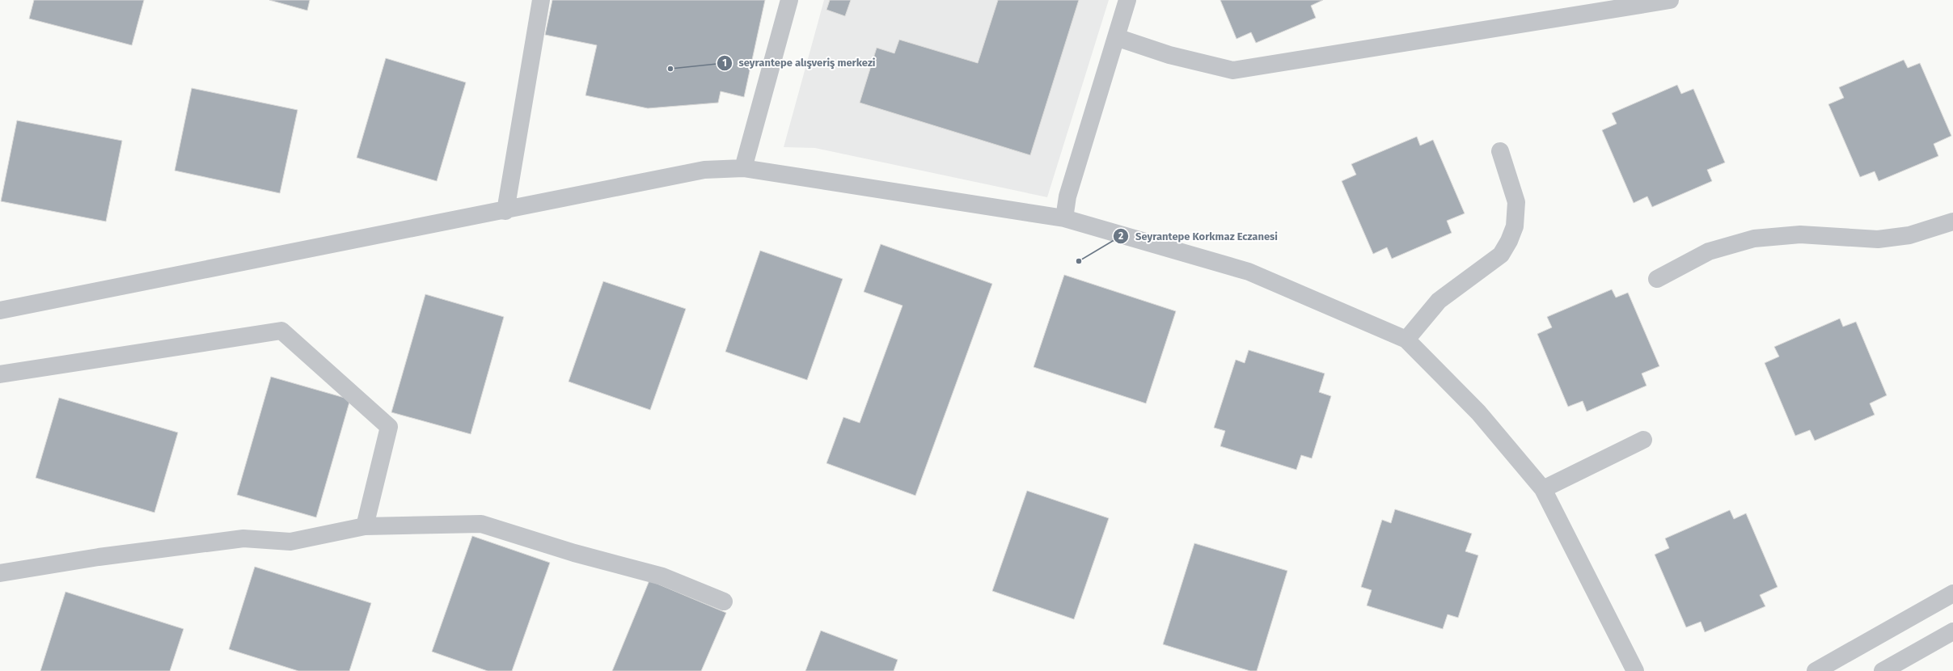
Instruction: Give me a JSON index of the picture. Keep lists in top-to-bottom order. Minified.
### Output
{"places":["seyrantepe alışveriş merkezi","Seyrantepe Korkmaz Eczanesi"]}
